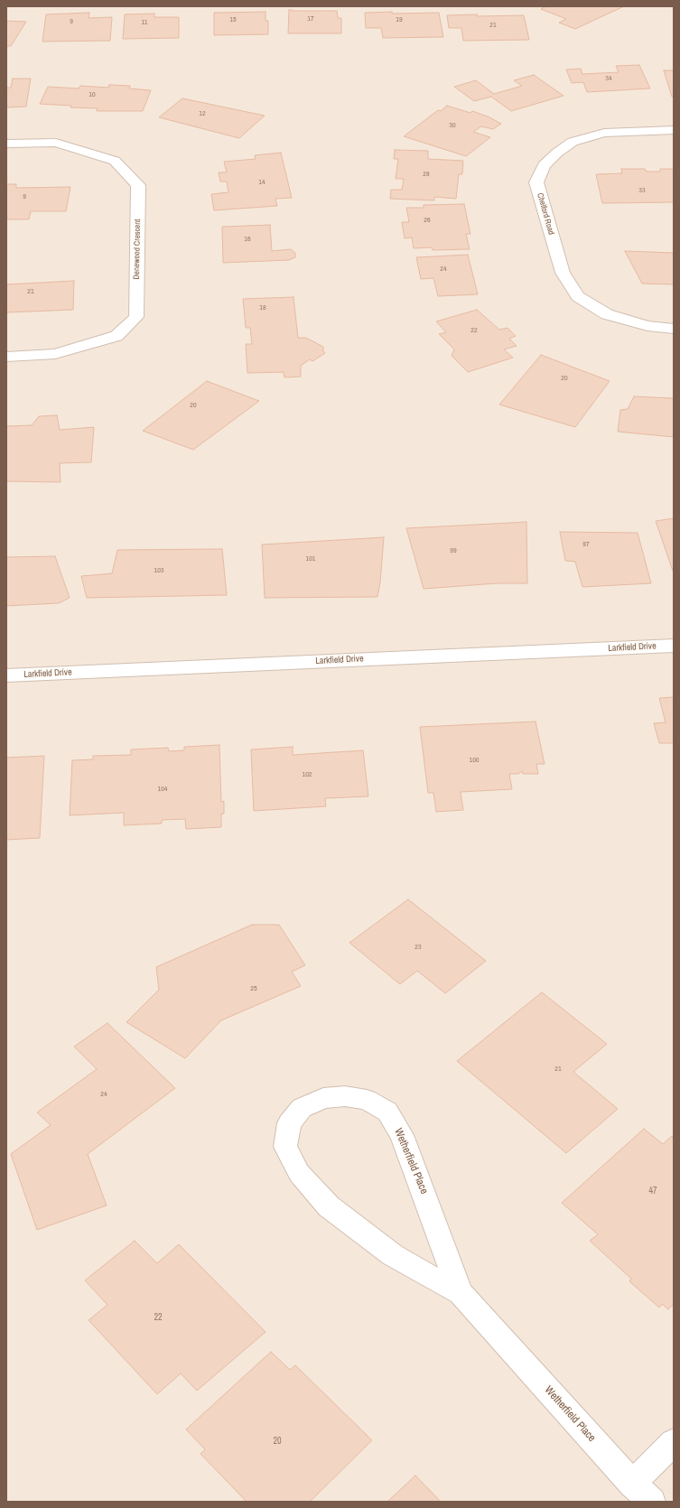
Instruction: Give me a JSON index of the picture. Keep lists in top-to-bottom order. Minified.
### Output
{"streets":{"street":["Chelford Road","Denewood Crescent","Larkfield Drive","Wetherfield Place"]},"house_numbers":["17","15","19","9","11","21","34","10","12","30","28","14","33","9","26","16","24","21","18","22","20","20","97","99","101","103","100","102","104","23","25","21","24","47","22","20"]}
